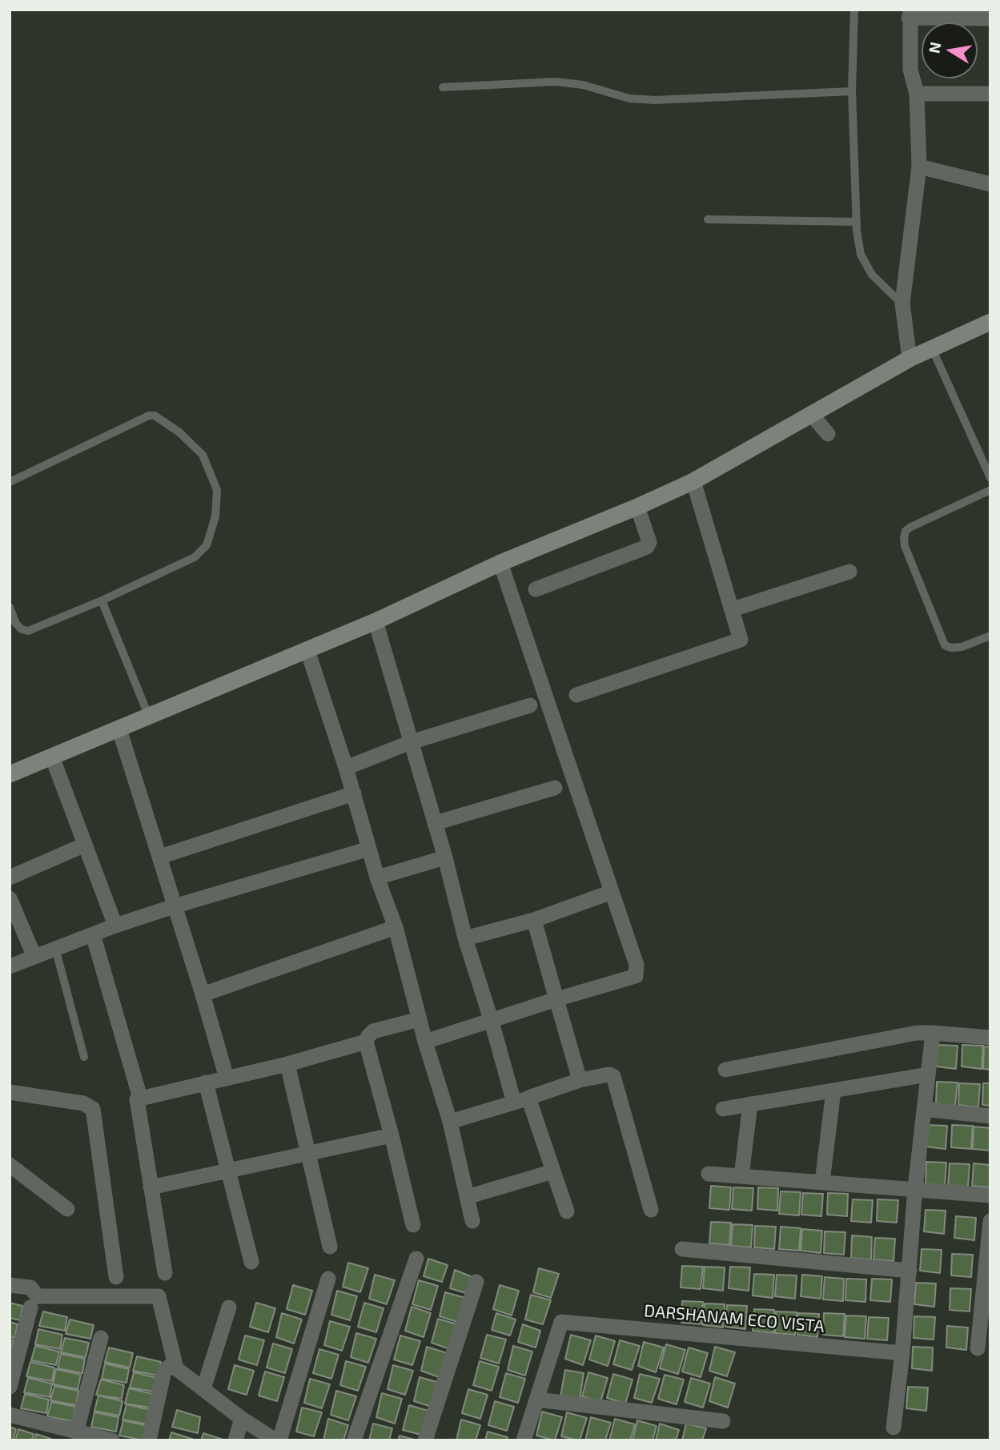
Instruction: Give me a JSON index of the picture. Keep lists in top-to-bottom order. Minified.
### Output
{"streets":{"street":["DARSHANAM ECO VISTA"]},"north":"left"}
